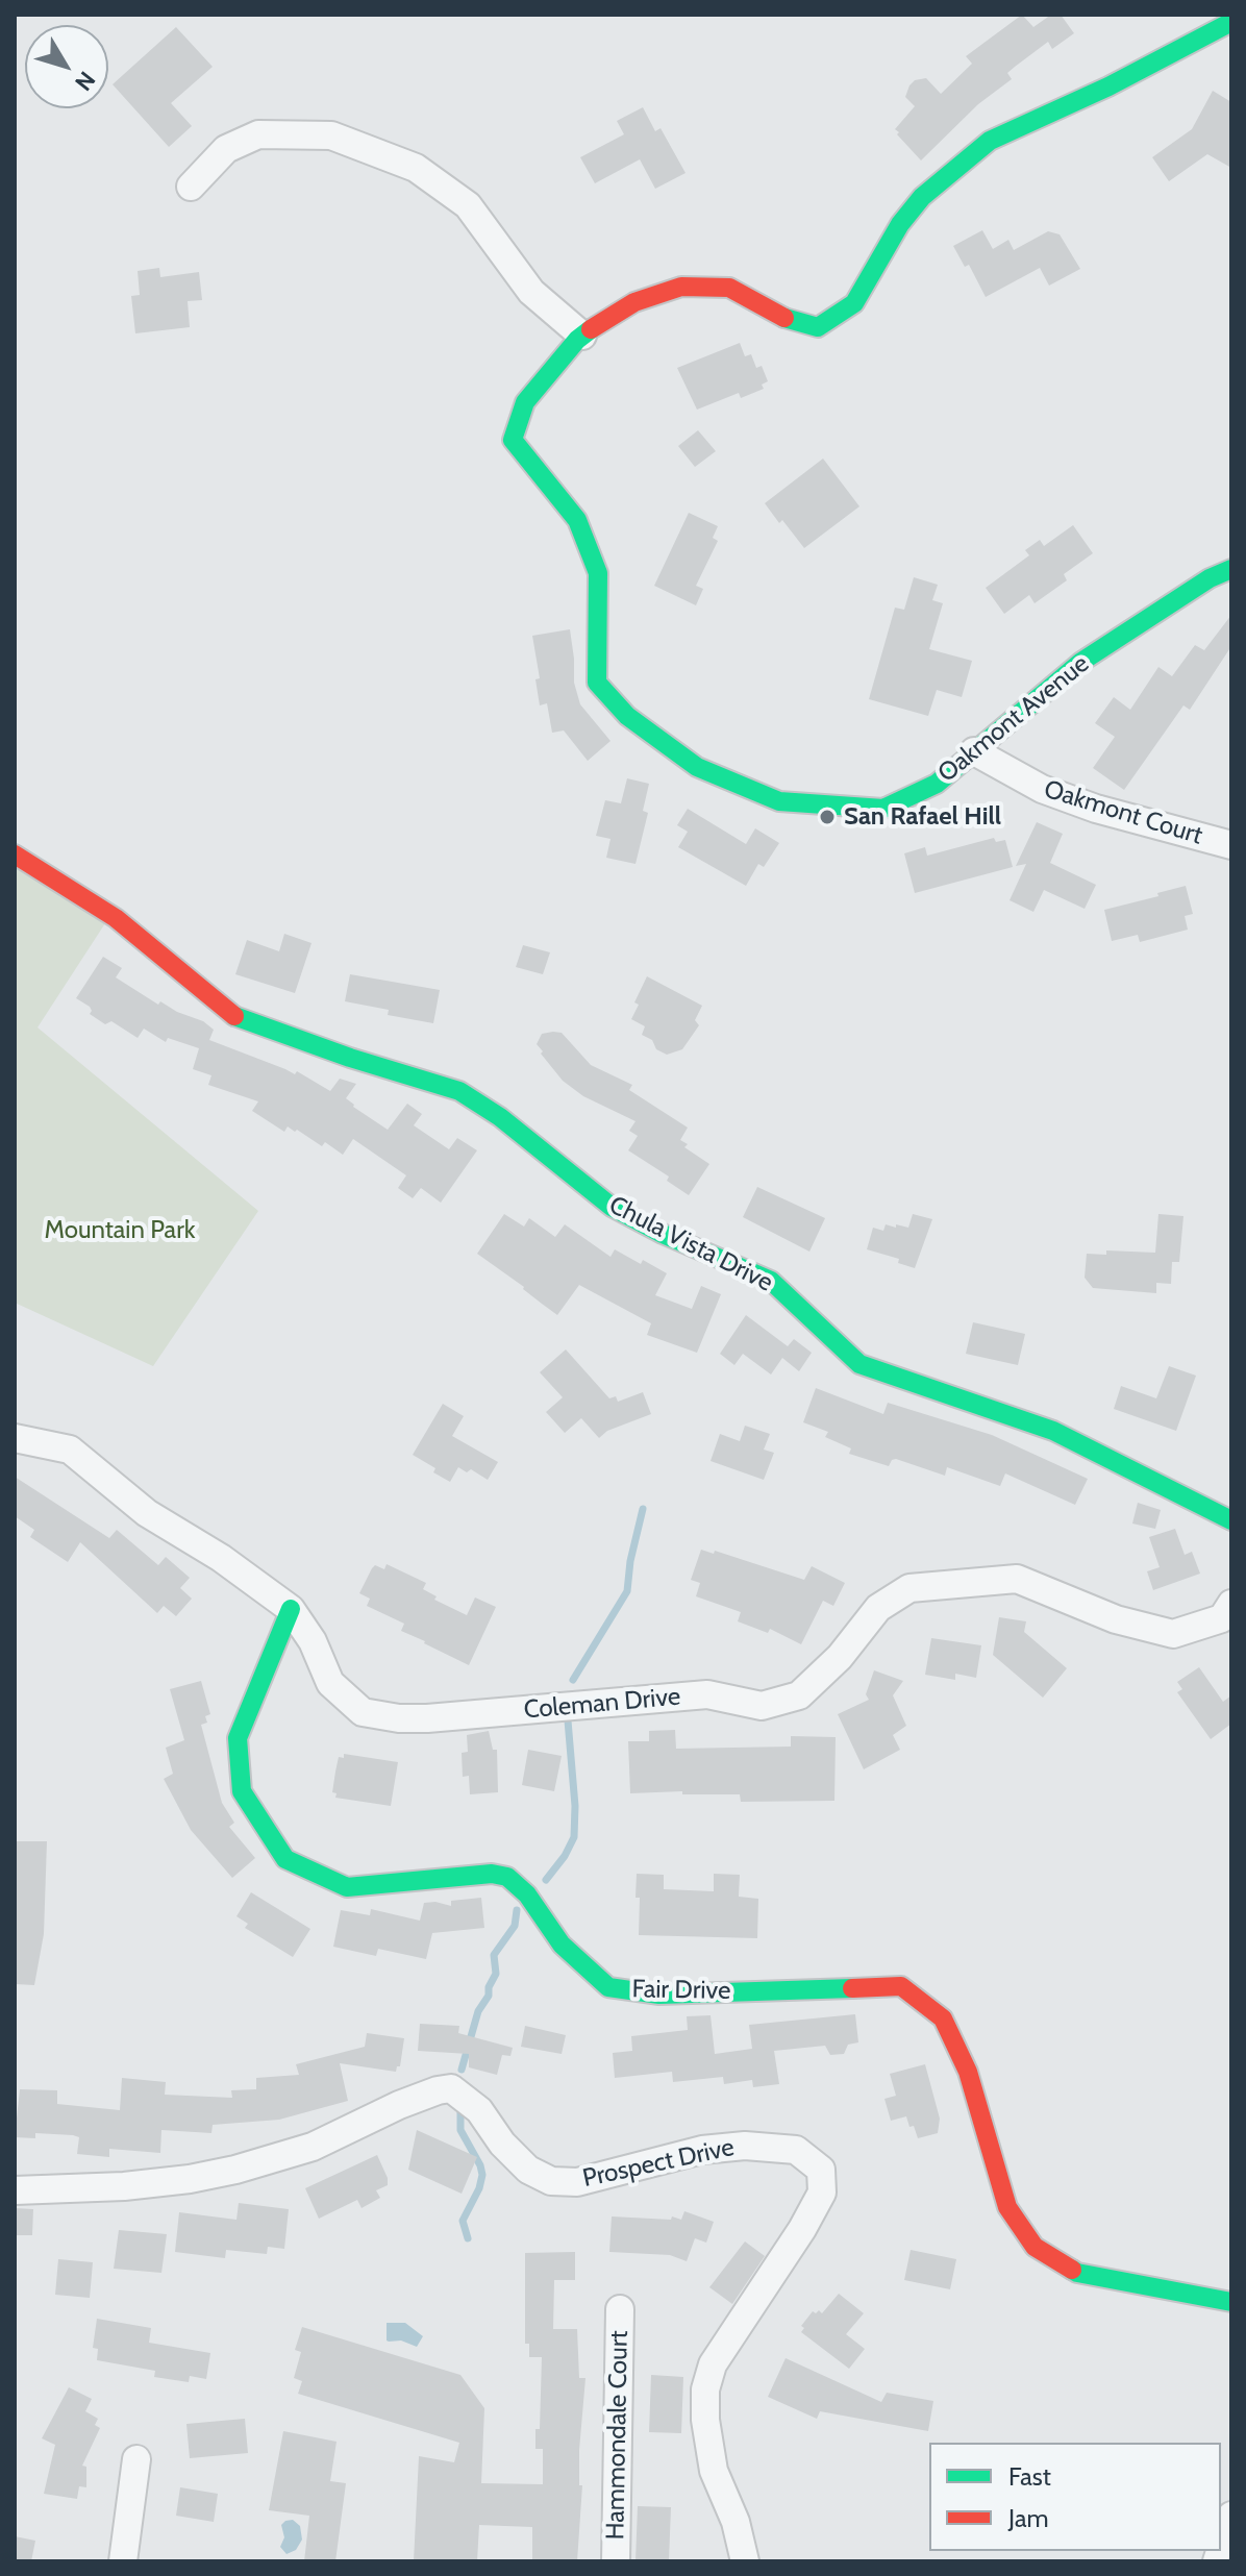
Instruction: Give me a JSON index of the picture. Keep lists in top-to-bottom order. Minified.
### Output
{"streets":{"street":["Oakmont Avenue","Oakmont Court","Chula Vista Drive","Coleman Drive","Fair Drive","Prospect Drive","Hammondale Court"]},"crossings":[["Oakmont Avenue","Oakmont Court"],["Coleman Drive","Fair Drive"]],"parks":["Mountain Park"],"places":["San Rafael Hill"],"legend":["Fast","Jam"],"north":"bottom right"}
